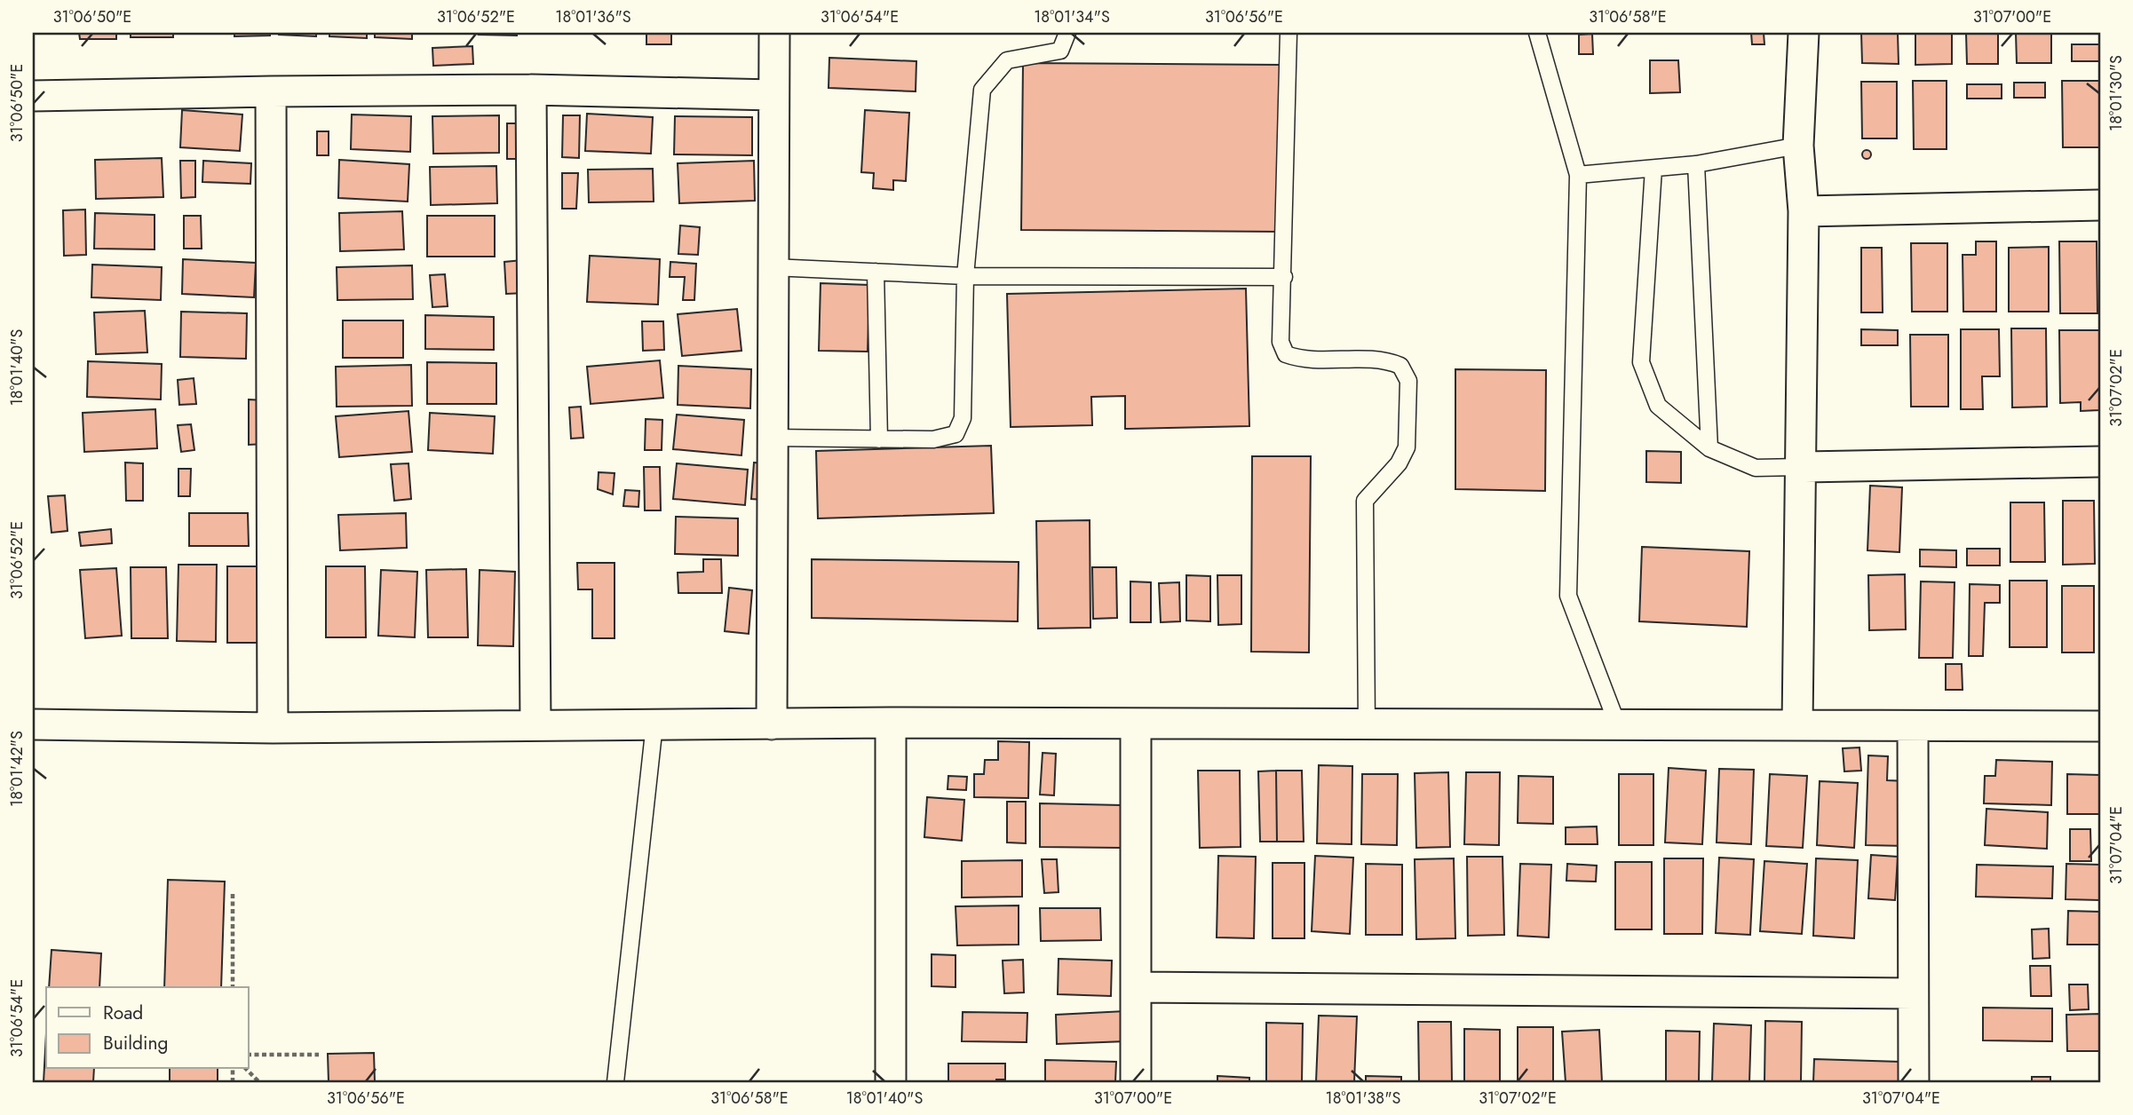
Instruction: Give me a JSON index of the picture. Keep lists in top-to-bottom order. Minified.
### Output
{"legend":["Road","Building"],"coordinates":["31°06'50\"E","31°06'52\"E","18°01'36\"S","31°06'54\"E","18°01'34\"S","31°06'56\"E","31°06'58\"E","31°07'00\"E","18°01'30\"S","18°01'40\"S","31°07'02\"E","18°01'42\"S","31°07'04\"E","18°01'38\"S"]}
